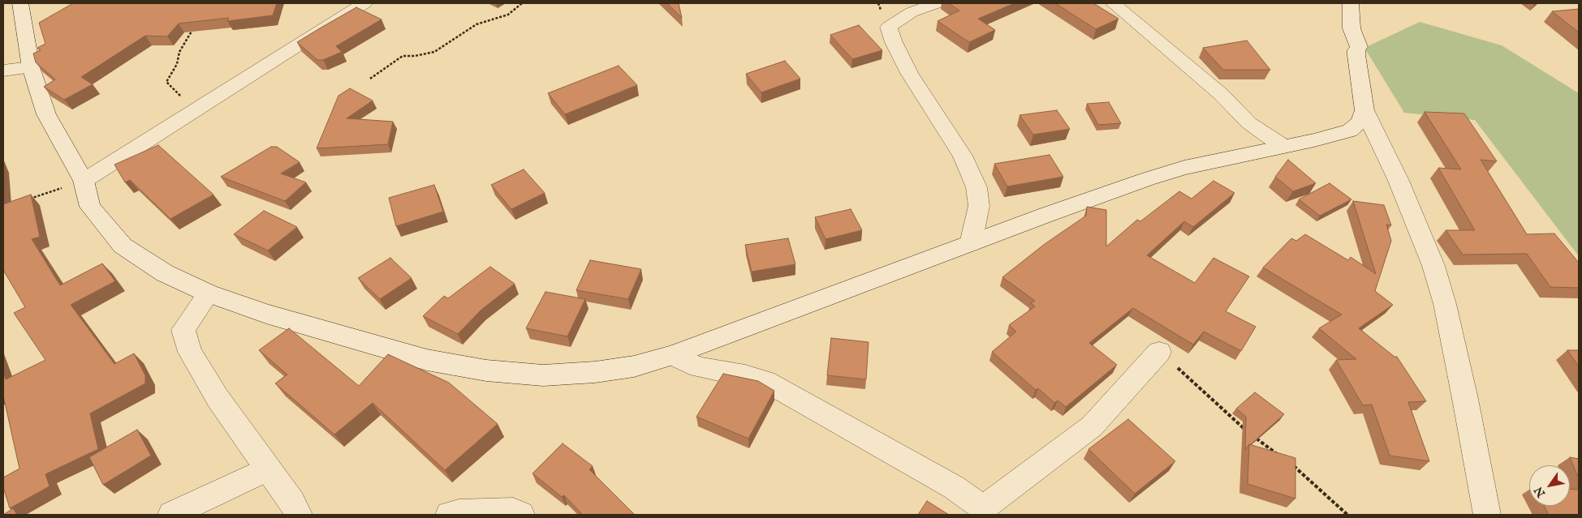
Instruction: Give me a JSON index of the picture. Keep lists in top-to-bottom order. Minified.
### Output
{"north":"bottom left"}
